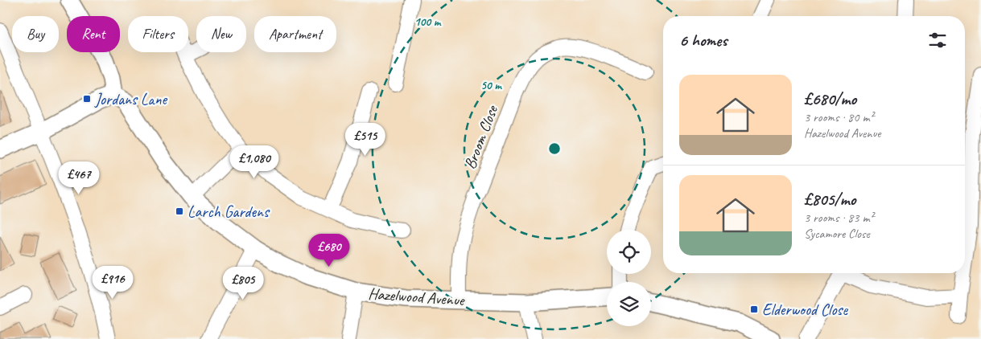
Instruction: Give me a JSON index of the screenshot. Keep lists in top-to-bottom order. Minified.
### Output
{"streets":{"street":["Broom Close","Hazelwood Avenue"]},"crossings":[["Broom Close","Hazelwood Avenue"]],"places":{"transit":["Jordans Lane","Larch Gardens","Elderwood Close"]},"page":{"chip":["Buy","Rent","Filters","New","Apartment"],"heading":"6 homes","list":[{"name":"£680/mo","note":"3 rooms · 80 m² · Hazelwood Avenue"},{"name":"£805/mo","note":"3 rooms · 83 m² · Sycamore Close"}],"price":["£515","£1,080","£467","£680","£916","£805"]},"rings":["100 m","50 m"]}
